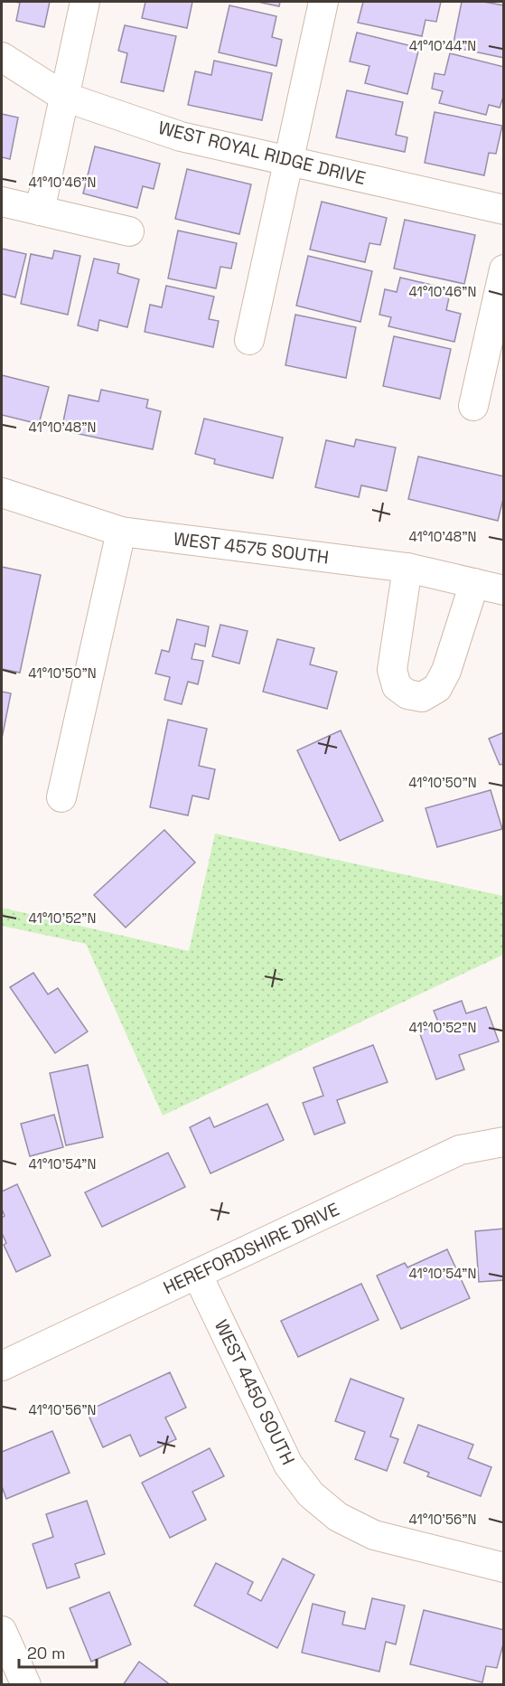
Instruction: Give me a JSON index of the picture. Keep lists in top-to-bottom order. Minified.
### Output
{"streets":{"street":["WEST ROYAL RIDGE DRIVE","WEST 4575 SOUTH","HEREFORDSHIRE DRIVE","WEST 4450 SOUTH"]},"crossings":[["HEREFORDSHIRE DRIVE","WEST 4450 SOUTH"]],"scale_bar":"20 m","coordinates":["41°10'44\"N","41°10'46\"N","41°10'48\"N","41°10'50\"N","41°10'52\"N","41°10'54\"N","41°10'56\"N"]}
